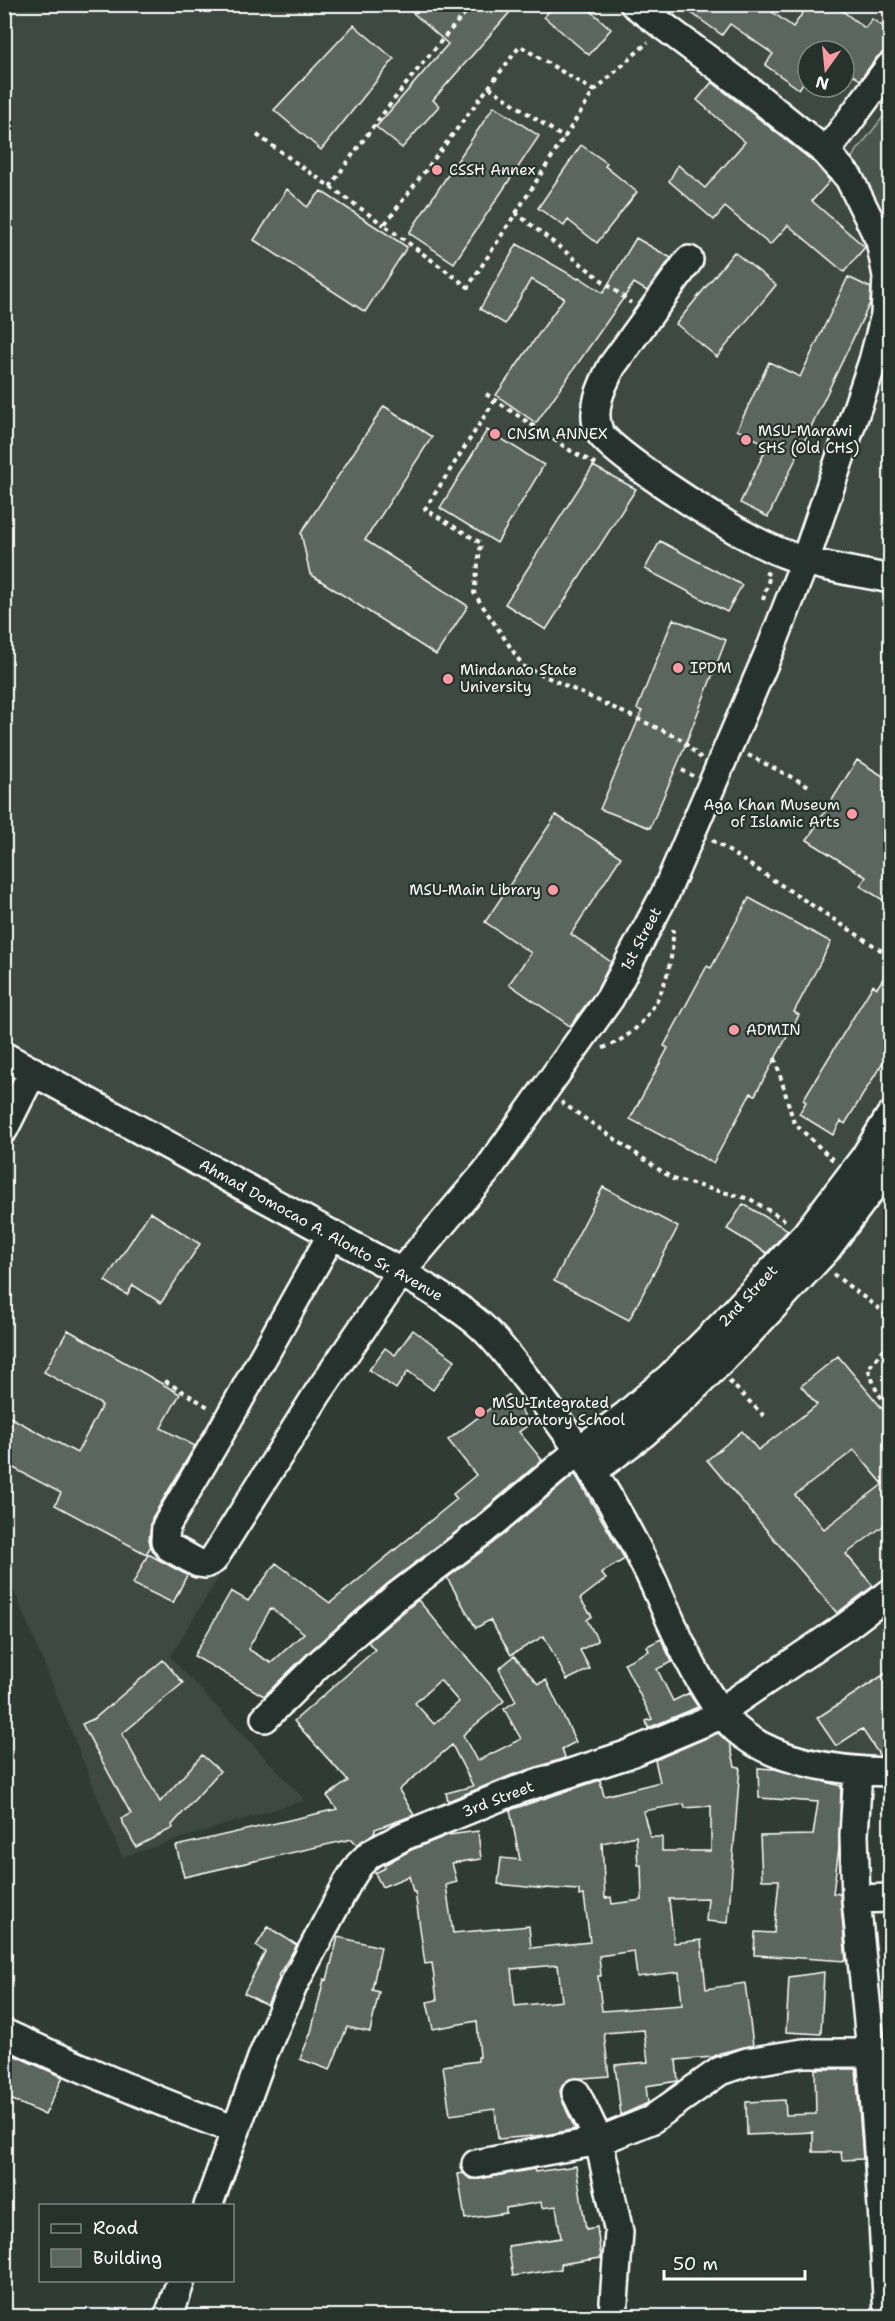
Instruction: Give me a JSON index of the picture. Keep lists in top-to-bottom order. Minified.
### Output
{"streets":{"street":["1st Street","Ahmad Domocao A. Alonto Sr. Avenue","2nd Street","3rd Street"]},"crossings":[["1st Street","Ahmad Domocao A. Alonto Sr. Avenue"],["Ahmad Domocao A. Alonto Sr. Avenue","2nd Street"],["Ahmad Domocao A. Alonto Sr. Avenue","3rd Street"]],"places":["CSSH Annex","CNSM ANNEX","MSU-Marawi SHS (Old CHS)","IPDM","Mindanao State University","Aga Khan Museum of Islamic Arts","MSU-Main Library","ADMIN","MSU-Integrated Laboratory School"],"legend":["Road","Building"],"scale_bar":"50 m","north":"bottom"}
